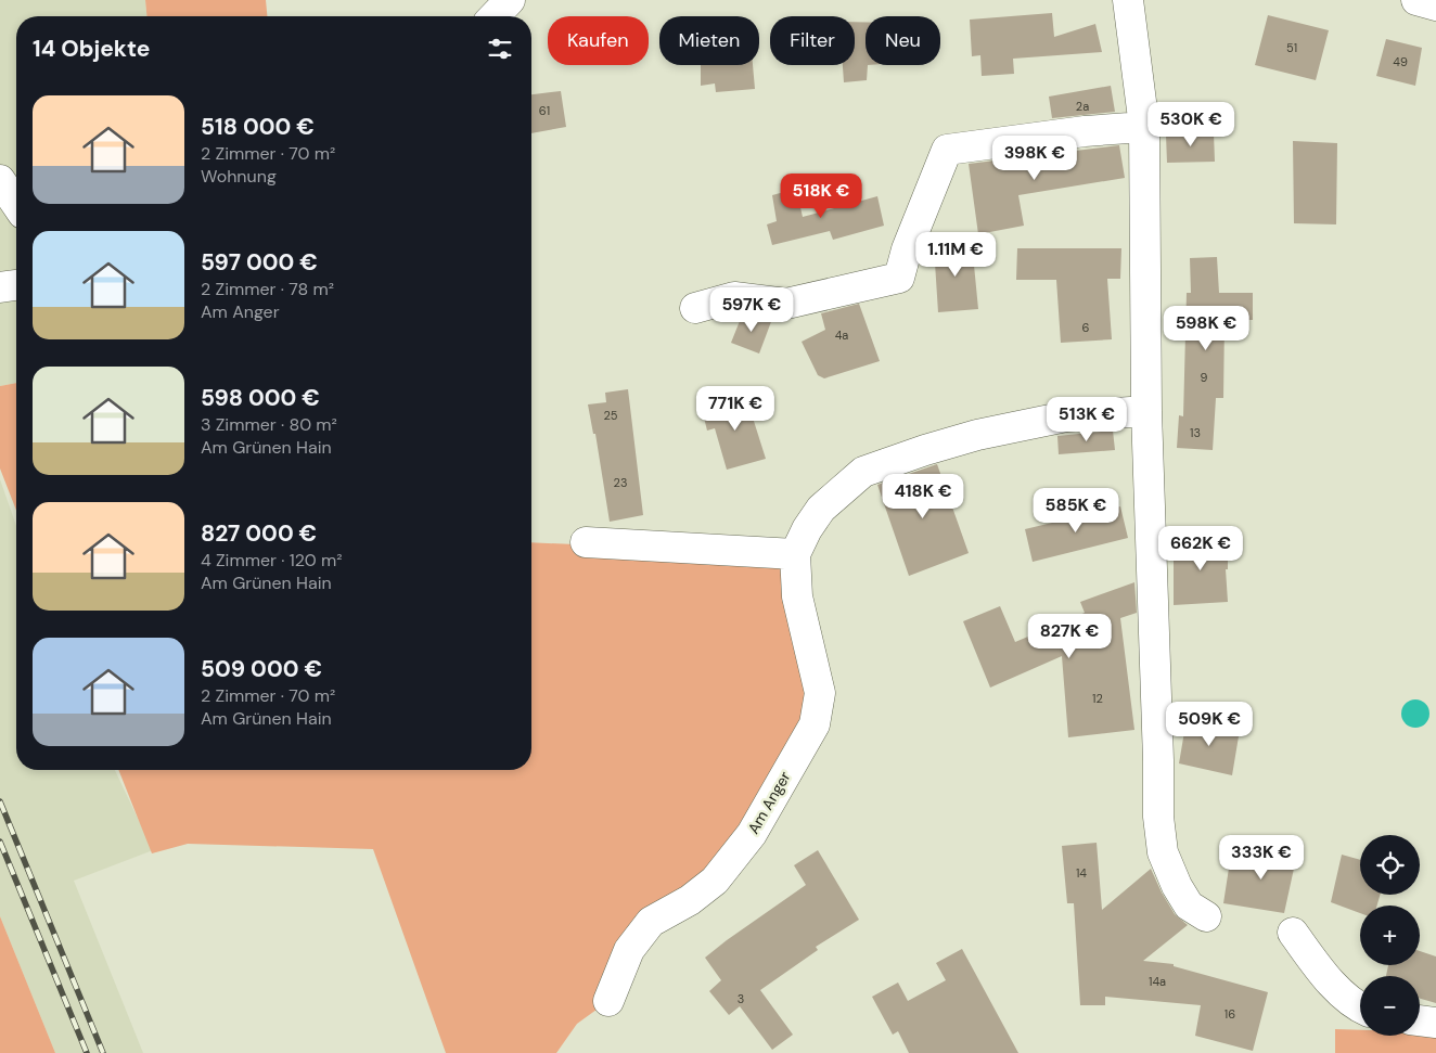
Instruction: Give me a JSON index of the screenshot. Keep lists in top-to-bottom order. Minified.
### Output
{"streets":{"street":["Am Anger"]},"house_numbers":["51","49","2a","61","6","4a","9","25","13","23","12","14","14a","3","16"],"page":{"chip":["Kaufen","Mieten","Filter","Neu"],"heading":"14 Objekte","list":[{"name":"518 000 €","note":"2 Zimmer · 70 m² · Wohnung"},{"name":"597 000 €","note":"2 Zimmer · 78 m² · Am Anger"},{"name":"598 000 €","note":"3 Zimmer · 80 m² · Am Grünen Hain"},{"name":"827 000 €","note":"4 Zimmer · 120 m² · Am Grünen Hain"},{"name":"509 000 €","note":"2 Zimmer · 70 m² · Am Grünen Hain"}],"price":["530K €","398K €","518K €","1.11M €","597K €","598K €","771K €","513K €","418K €","585K €","662K €","827K €","509K €","333K €"],"map_buttons":["+","−"]}}
